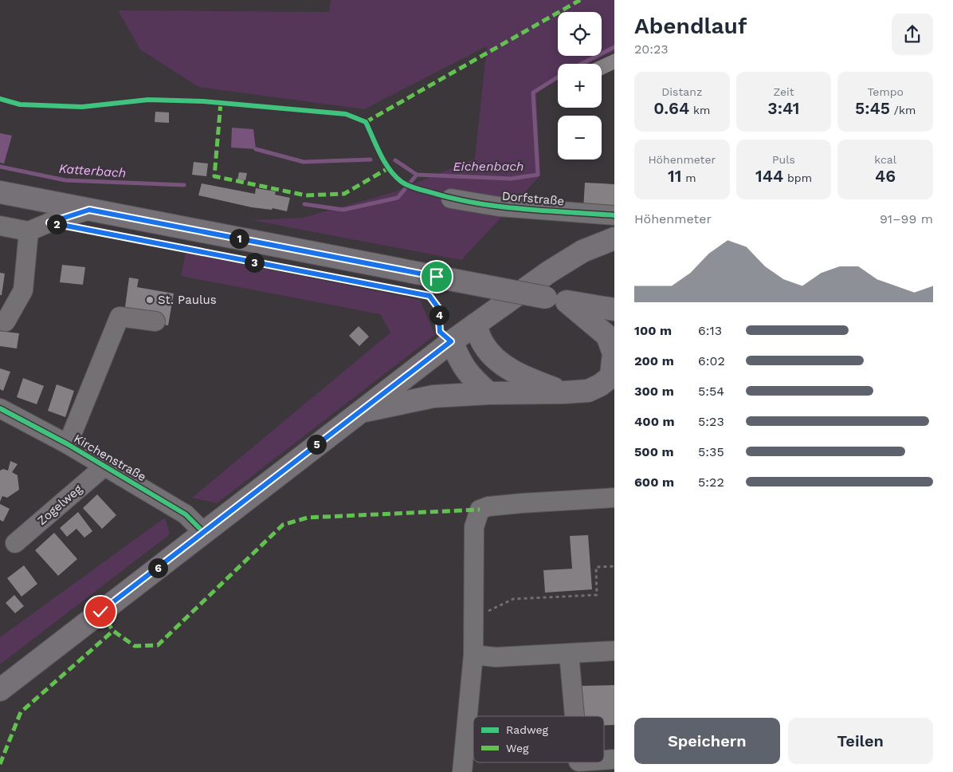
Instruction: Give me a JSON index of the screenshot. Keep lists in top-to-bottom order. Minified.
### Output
{"streets":{"street":["Dorfstraße","Kirchenstraße","Zogelweg"]},"crossings":[["Kirchenstraße","Zogelweg"]],"water":["Eichenbach","Katterbach"],"places":["St. Paulus"],"legend":["Radweg","Weg"],"page":{"heading":["Abendlauf","20:23"],"map_buttons":["+","−"],"stats":[["Distanz","0.64 km"],["Zeit","3:41"],["Tempo","5:45 /km"],["Höhenmeter","11 m"],["Puls","144 bpm"],["kcal","46"]],"chart":["Höhenmeter","91–99 m"],"pins":["2","1","3","4","5","6"],"list":[{"name":"100 m","note":"6:13"},{"name":"200 m","note":"6:02"},{"name":"300 m","note":"5:54"},{"name":"400 m","note":"5:23"},{"name":"500 m","note":"5:35"},{"name":"600 m","note":"5:22"}],"buttons":["Speichern","Teilen"]}}
